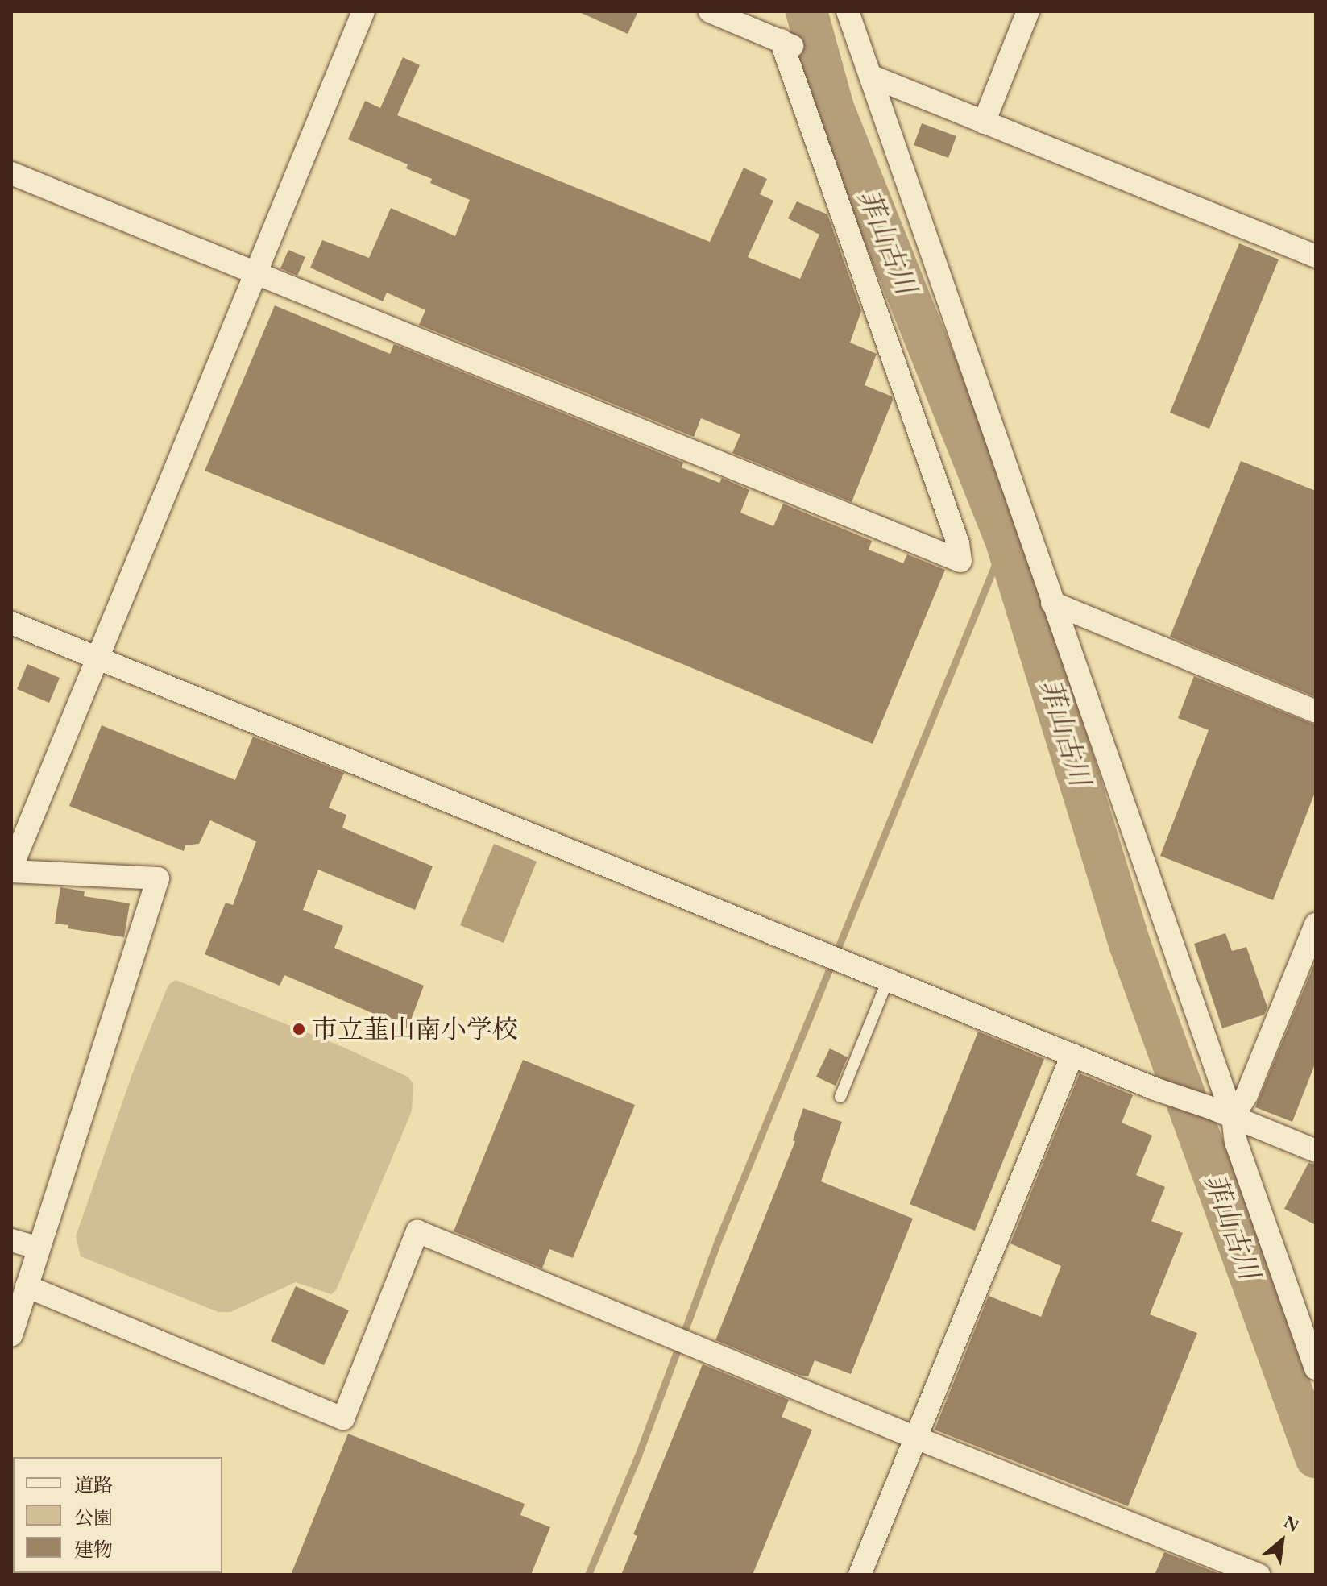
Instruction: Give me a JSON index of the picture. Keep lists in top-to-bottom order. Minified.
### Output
{"water":["菲山古川"],"places":["市立韮山南小学校"],"legend":["道路","公園","建物"],"north":"top right"}
